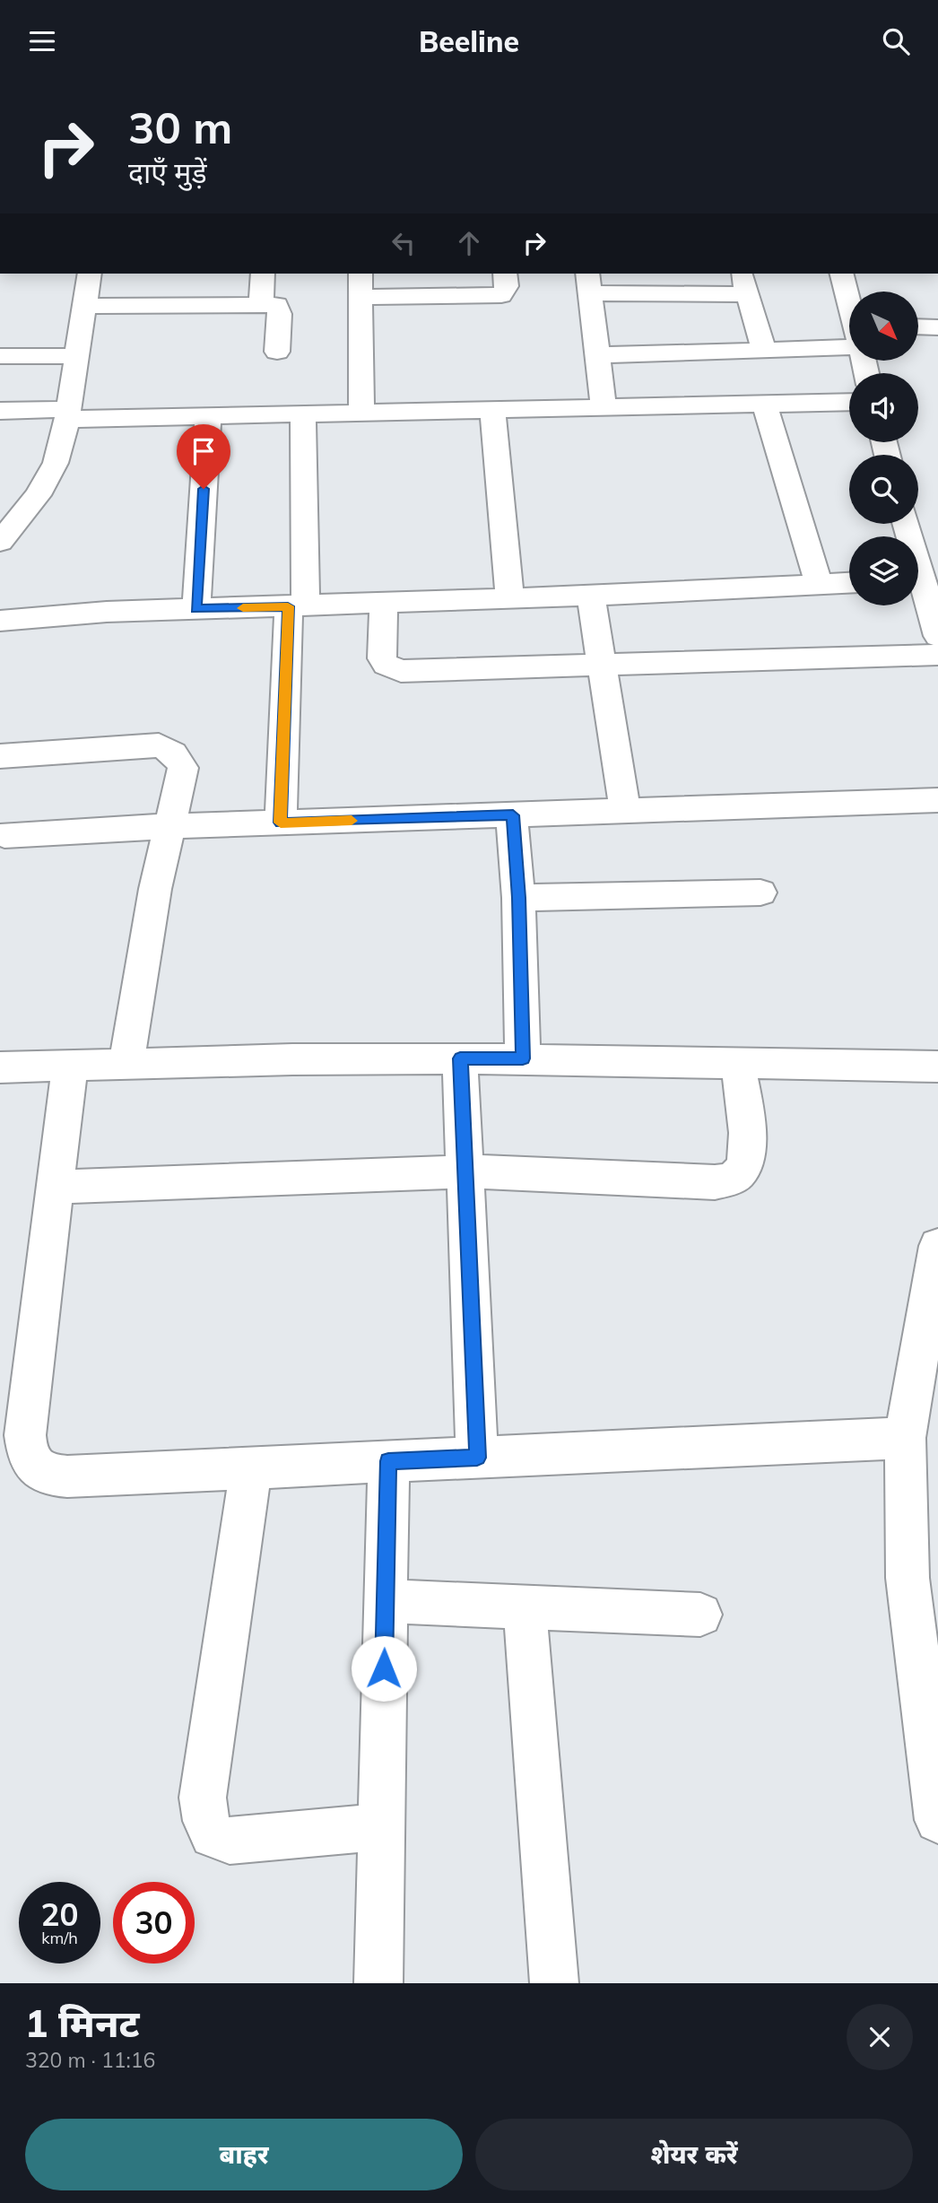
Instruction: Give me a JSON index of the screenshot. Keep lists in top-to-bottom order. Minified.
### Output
{"north":"bottom right","page":{"header":"Beeline","turn":["30 m","दाएँ मुड़ें"],"speed":"20 km/h","limit":"30","heading":["1 मिनट","320 m · 11:16"],"buttons":["बाहर","शेयर करें"]}}
